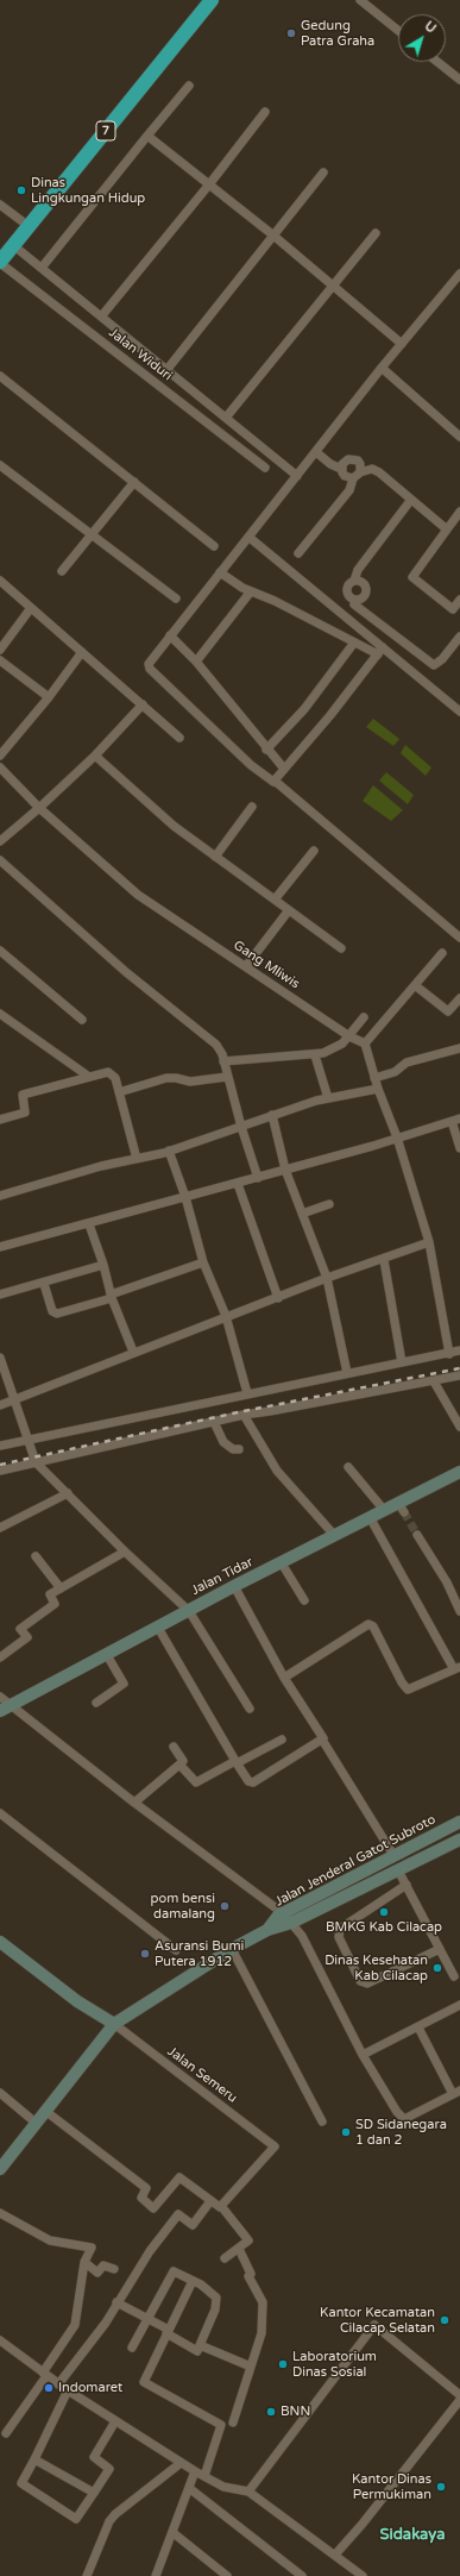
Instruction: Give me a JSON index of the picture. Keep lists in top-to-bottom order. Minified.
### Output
{"streets":{"highway":["7"],"main road":["Jalan Tidar","Jalan Jenderal Gatot Subroto"],"street":["Jalan Widuri","Gang Mliwis","Jalan Semeru"]},"crossings":[["7","Jalan Widuri"],["Jalan Jenderal Gatot Subroto","Jalan Semeru"]],"districts":["Sidakaya"],"places":["Gedung Patra Graha","Dinas Lingkungan Hidup","pom bensi damalang","BMKG Kab Cilacap","Asuransi Bumi Putera 1912","Dinas Kesehatan Kab Cilacap","SD Sidanegara 1 dan 2","Kantor Kecamatan Cilacap Selatan","Laboratorium Dinas Sosial","Indomaret","BNN","Kantor Dinas Permukiman"],"north":"top right"}
